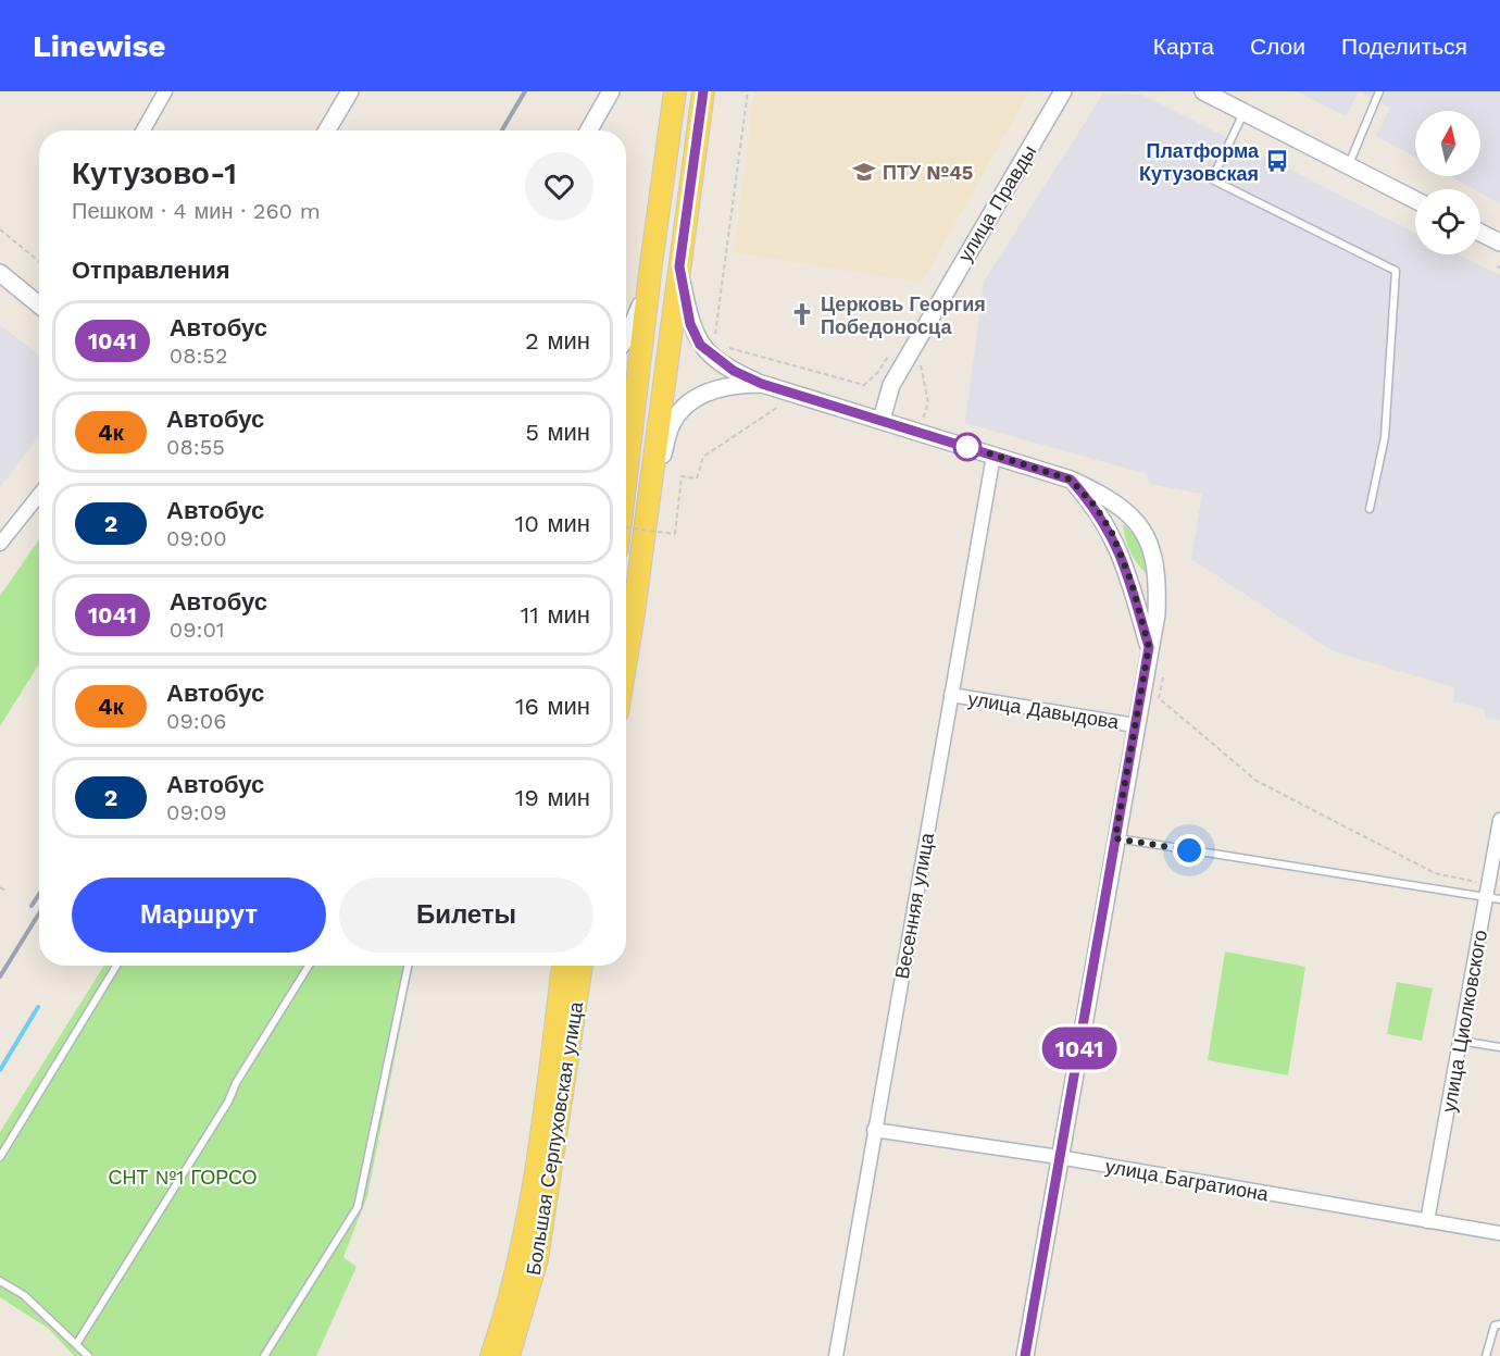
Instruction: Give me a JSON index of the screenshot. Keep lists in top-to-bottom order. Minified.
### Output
{"streets":{"main road":["Большая Серпуховская улица"],"street":["улица Правды","улица Давыдова","Весенняя улица","улица Циолковского","улица Багратиона"]},"crossings":[["улица Давыдова","Весенняя улица"],["Весенняя улица","улица Багратиона"],["улица Циолковского","улица Багратиона"]],"parks":["СНТ №1 ГОРСО"],"places":{"bus stop":["Платформа Кутузовская"],"school or university":["ПТУ №45"],"church":["Церковь Георгия Победоносца"]},"lines":["bus line 1041"],"north":"top","page":{"header":"Linewise","nav":["Карта","Слои","Поделиться"],"on_map":"1041","heading":[["Кутузово-1","Пешком · 4 мин · 260 m"],"Отправления"],"list":[{"mark":"1041","name":"Автобус","note":"08:52","value":"2 мин"},{"mark":"4к","name":"Автобус","note":"08:55","value":"5 мин"},{"mark":"2","name":"Автобус","note":"09:00","value":"10 мин"},{"mark":"1041","name":"Автобус","note":"09:01","value":"11 мин"},{"mark":"4к","name":"Автобус","note":"09:06","value":"16 мин"},{"mark":"2","name":"Автобус","note":"09:09","value":"19 мин"}],"buttons":["Маршрут","Билеты"]}}
